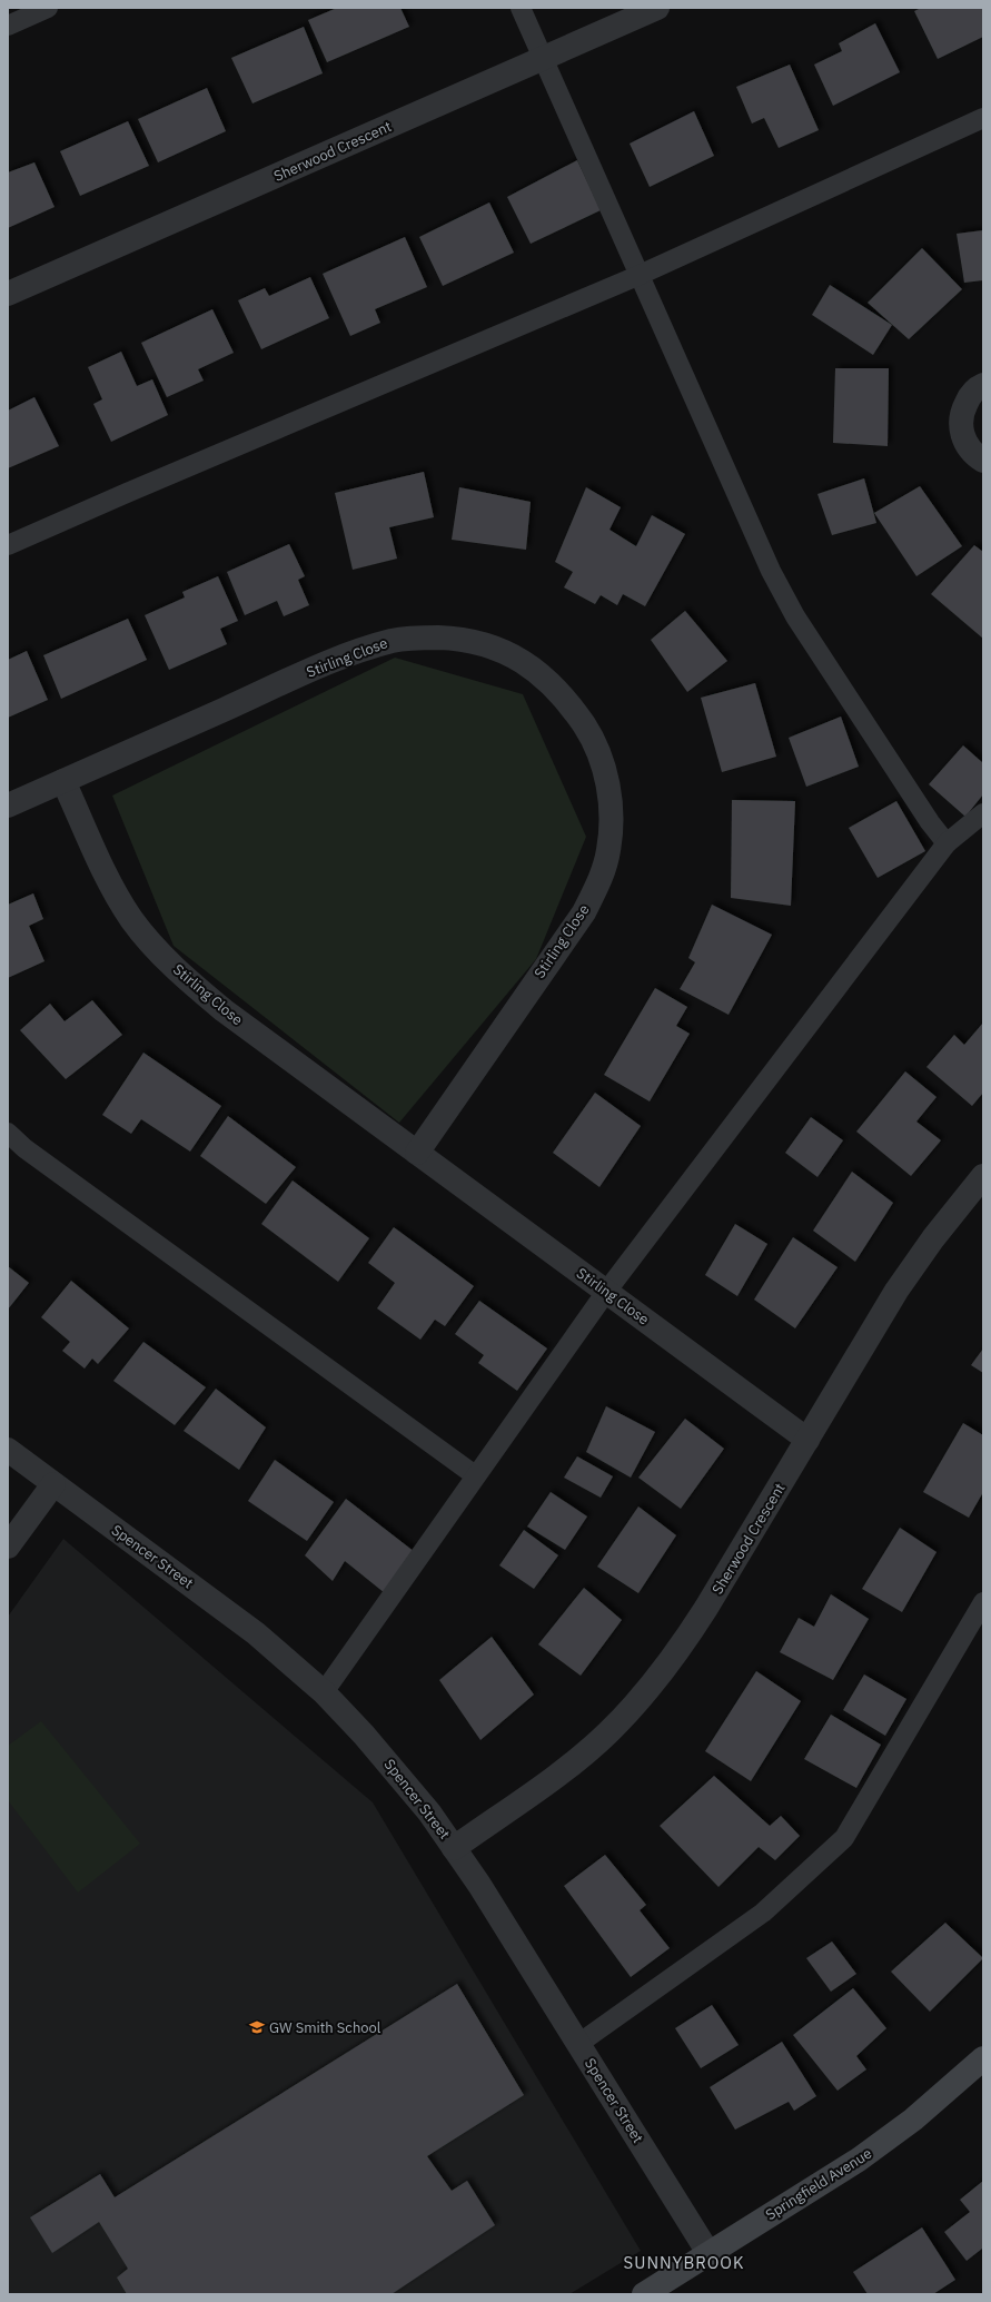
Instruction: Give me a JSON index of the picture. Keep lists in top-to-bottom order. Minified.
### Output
{"streets":{"street":["Sherwood Crescent","Stirling Close","Spencer Street","Springfield Avenue"]},"crossings":[["Sherwood Crescent","Stirling Close"],["Sherwood Crescent","Spencer Street"],["Spencer Street","Springfield Avenue"]],"districts":["SUNNYBROOK"],"places":{"school or university":["GW Smith School"]}}
